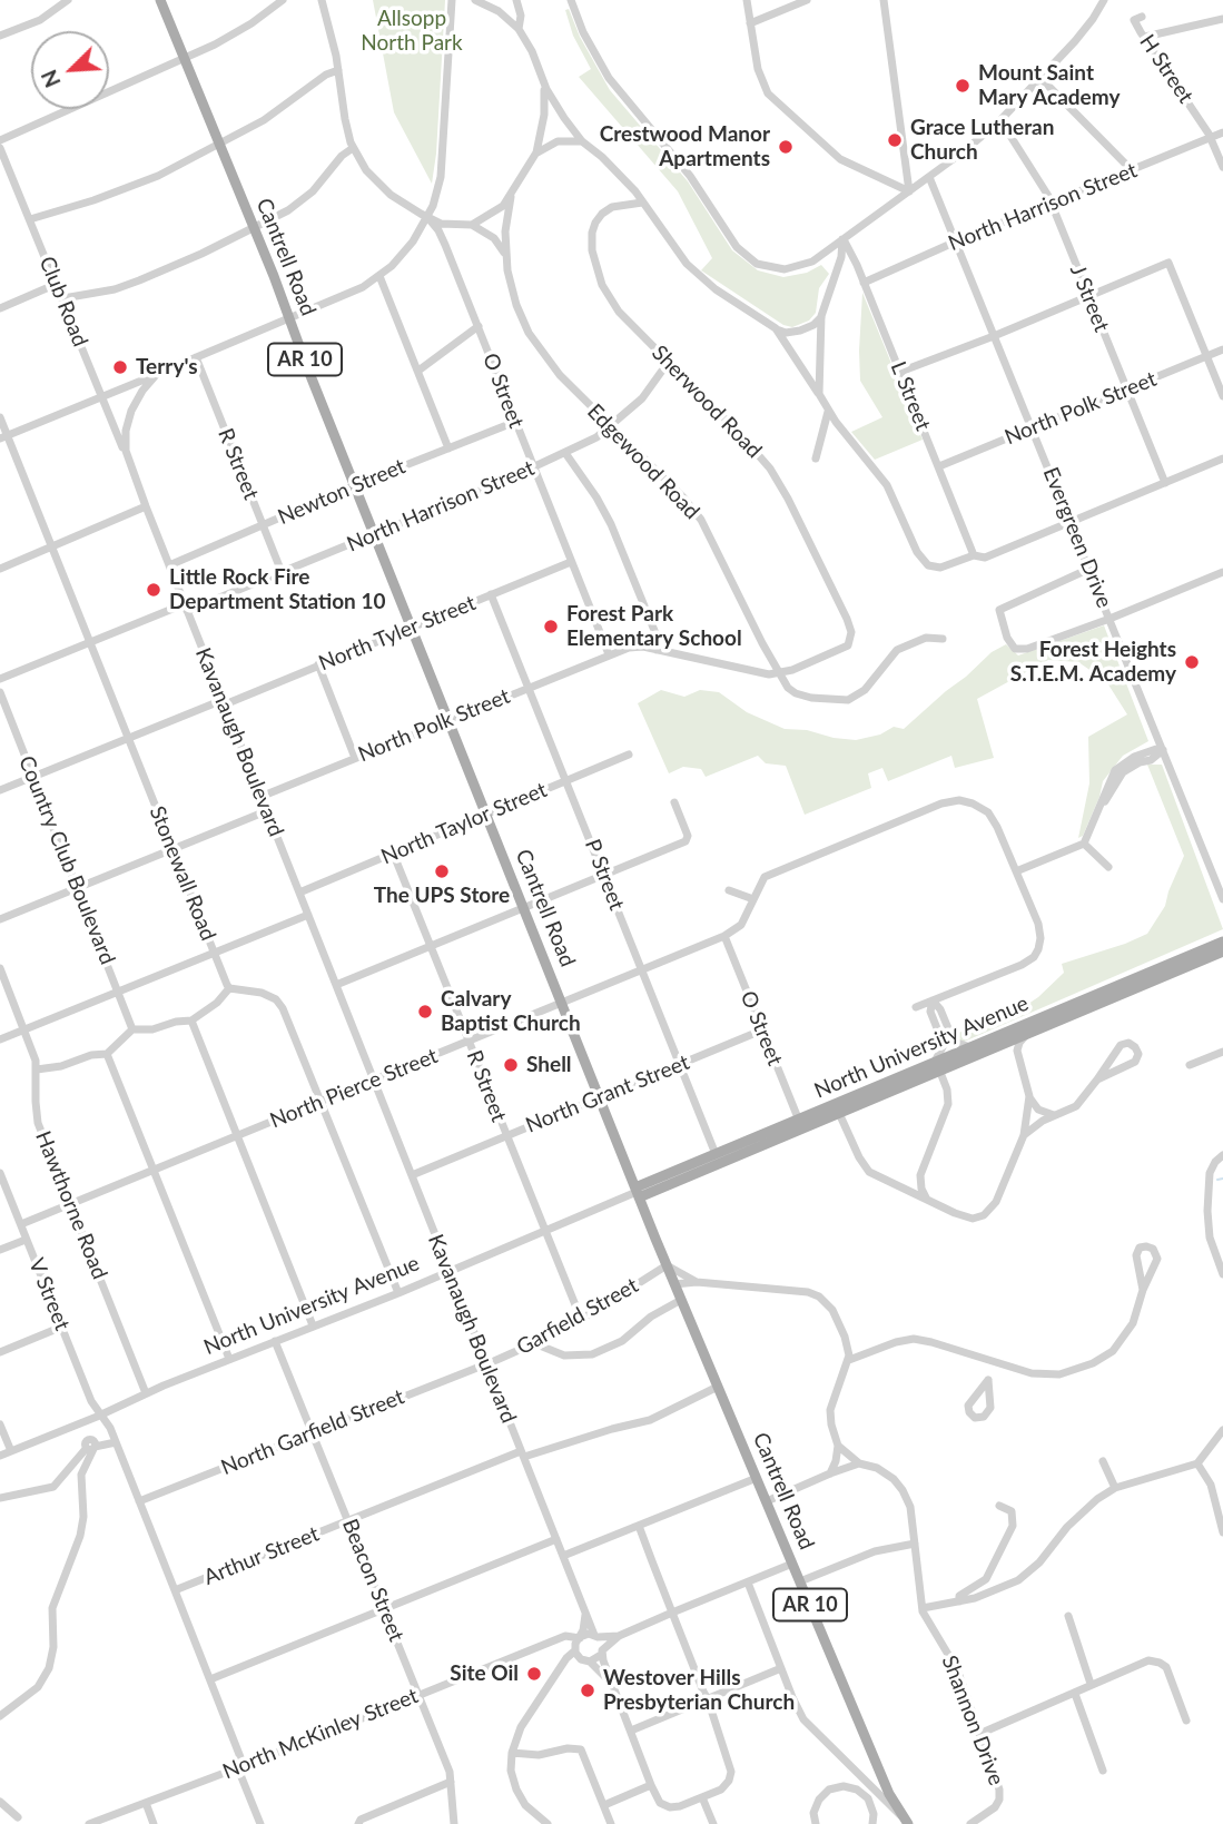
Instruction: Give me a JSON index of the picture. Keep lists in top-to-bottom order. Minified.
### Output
{"streets":{"main road":["Cantrell Road","AR 10","North University Avenue"],"street":["H Street","North Harrison Street","J Street","Club Road","O Street","L Street","Sherwood Road","North Polk Street","Edgewood Road","R Street","Newton Street","Evergreen Drive","North Tyler Street","Kavanaugh Boulevard","North Taylor Street","Country Club Boulevard","Stonewall Road","P Street","North Pierce Street","North Grant Street","Hawthorne Road","V Street","Garfield Street","North Garfield Street","Arthur Street","Beacon Street","Shannon Drive","North McKinley Street"]},"crossings":[["H Street","North Harrison Street"],["North Harrison Street","Cantrell Road"],["North Harrison Street","J Street"],["North Harrison Street","O Street"],["North Harrison Street","L Street"],["North Harrison Street","Sherwood Road"],["North Harrison Street","Edgewood Road"],["North Harrison Street","R Street"],["North Harrison Street","Evergreen Drive"],["North Harrison Street","Kavanaugh Boulevard"],["North Harrison Street","Stonewall Road"],["Cantrell Road","North Polk Street"],["Cantrell Road","Newton Street"],["Cantrell Road","North Tyler Street"],["Cantrell Road","Kavanaugh Boulevard"],["Cantrell Road","North Taylor Street"],["Cantrell Road","North University Avenue"],["Cantrell Road","North Pierce Street"],["Cantrell Road","North Grant Street"],["Cantrell Road","Garfield Street"],["Cantrell Road","Arthur Street"],["J Street","North Polk Street"],["Club Road","Kavanaugh Boulevard"],["O Street","North Polk Street"],["O Street","Newton Street"],["O Street","North Tyler Street"],["O Street","Kavanaugh Boulevard"],["O Street","North University Avenue"],["O Street","North Pierce Street"],["O Street","North Grant Street"],["L Street","North Polk Street"],["Sherwood Road","North Polk Street"],["Sherwood Road","Edgewood Road"],["North Polk Street","Edgewood Road"],["North Polk Street","Evergreen Drive"],["North Polk Street","Kavanaugh Boulevard"],["North Polk Street","P Street"],["R Street","Newton Street"],["R Street","Kavanaugh Boulevard"],["R Street","North Taylor Street"],["R Street","North University Avenue"],["R Street","North Pierce Street"],["R Street","North Grant Street"],["R Street","Garfield Street"],["Newton Street","Kavanaugh Boulevard"],["North Tyler Street","Kavanaugh Boulevard"],["North Tyler Street","Country Club Boulevard"],["North Tyler Street","Stonewall Road"],["North Tyler Street","P Street"],["Kavanaugh Boulevard","North Taylor Street"],["Kavanaugh Boulevard","North University Avenue"],["Kavanaugh Boulevard","North Pierce Street"],["Kavanaugh Boulevard","North Grant Street"],["Kavanaugh Boulevard","Garfield Street"],["Kavanaugh Boulevard","North Garfield Street"],["Kavanaugh Boulevard","Arthur Street"],["Kavanaugh Boulevard","North McKinley Street"],["North Taylor Street","P Street"],["P Street","North University Avenue"],["P Street","North Pierce Street"],["P Street","North Grant Street"],["North University Avenue","Hawthorne Road"],["North University Avenue","V Street"],["North University Avenue","Beacon Street"],["North Pierce Street","Hawthorne Road"],["North Pierce Street","V Street"],["Garfield Street","North Garfield Street"],["North Garfield Street","Beacon Street"],["Arthur Street","Beacon Street"],["Beacon Street","North McKinley Street"]],"parks":["Allsopp North Park"],"places":["Mount Saint Mary Academy","Grace Lutheran Church","Crestwood Manor Apartments","Terry's","Little Rock Fire Department Station 10","Forest Park Elementary School","Forest Heights S.T.E.M. Academy","The UPS Store","Calvary Baptist Church","Shell","Site Oil","Westover Hills Presbyterian Church"],"north":"bottom left"}
